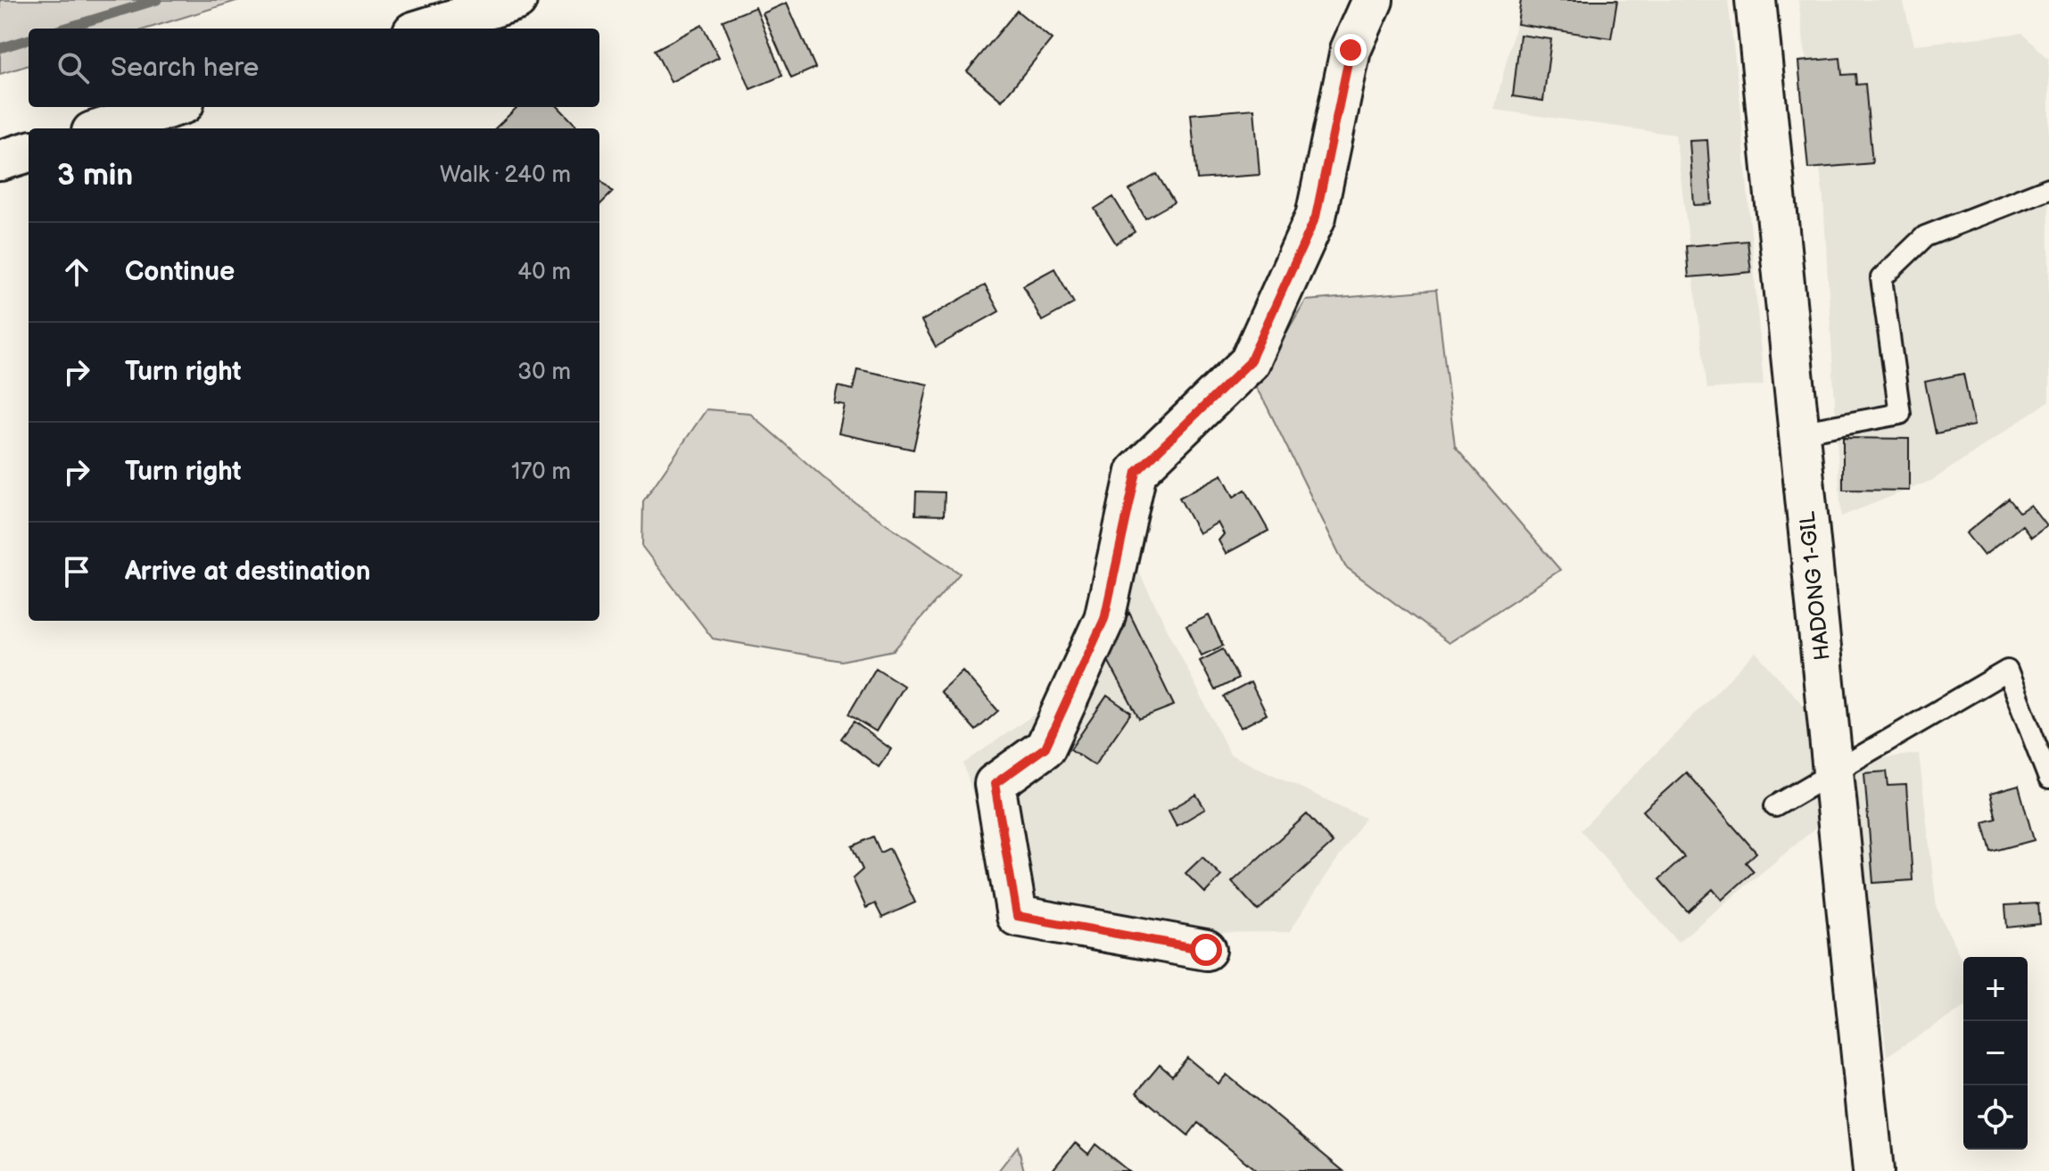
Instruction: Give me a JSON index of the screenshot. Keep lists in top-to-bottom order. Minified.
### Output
{"streets":{"street":["HADONG 1-GIL"]},"page":{"search":"Search here","heading":["3 min","Walk · 240 m"],"list":[["Continue","40 m"],["Turn right","30 m"],["Turn right","170 m"],"Arrive at destination"],"map_buttons":["+","−"]}}
